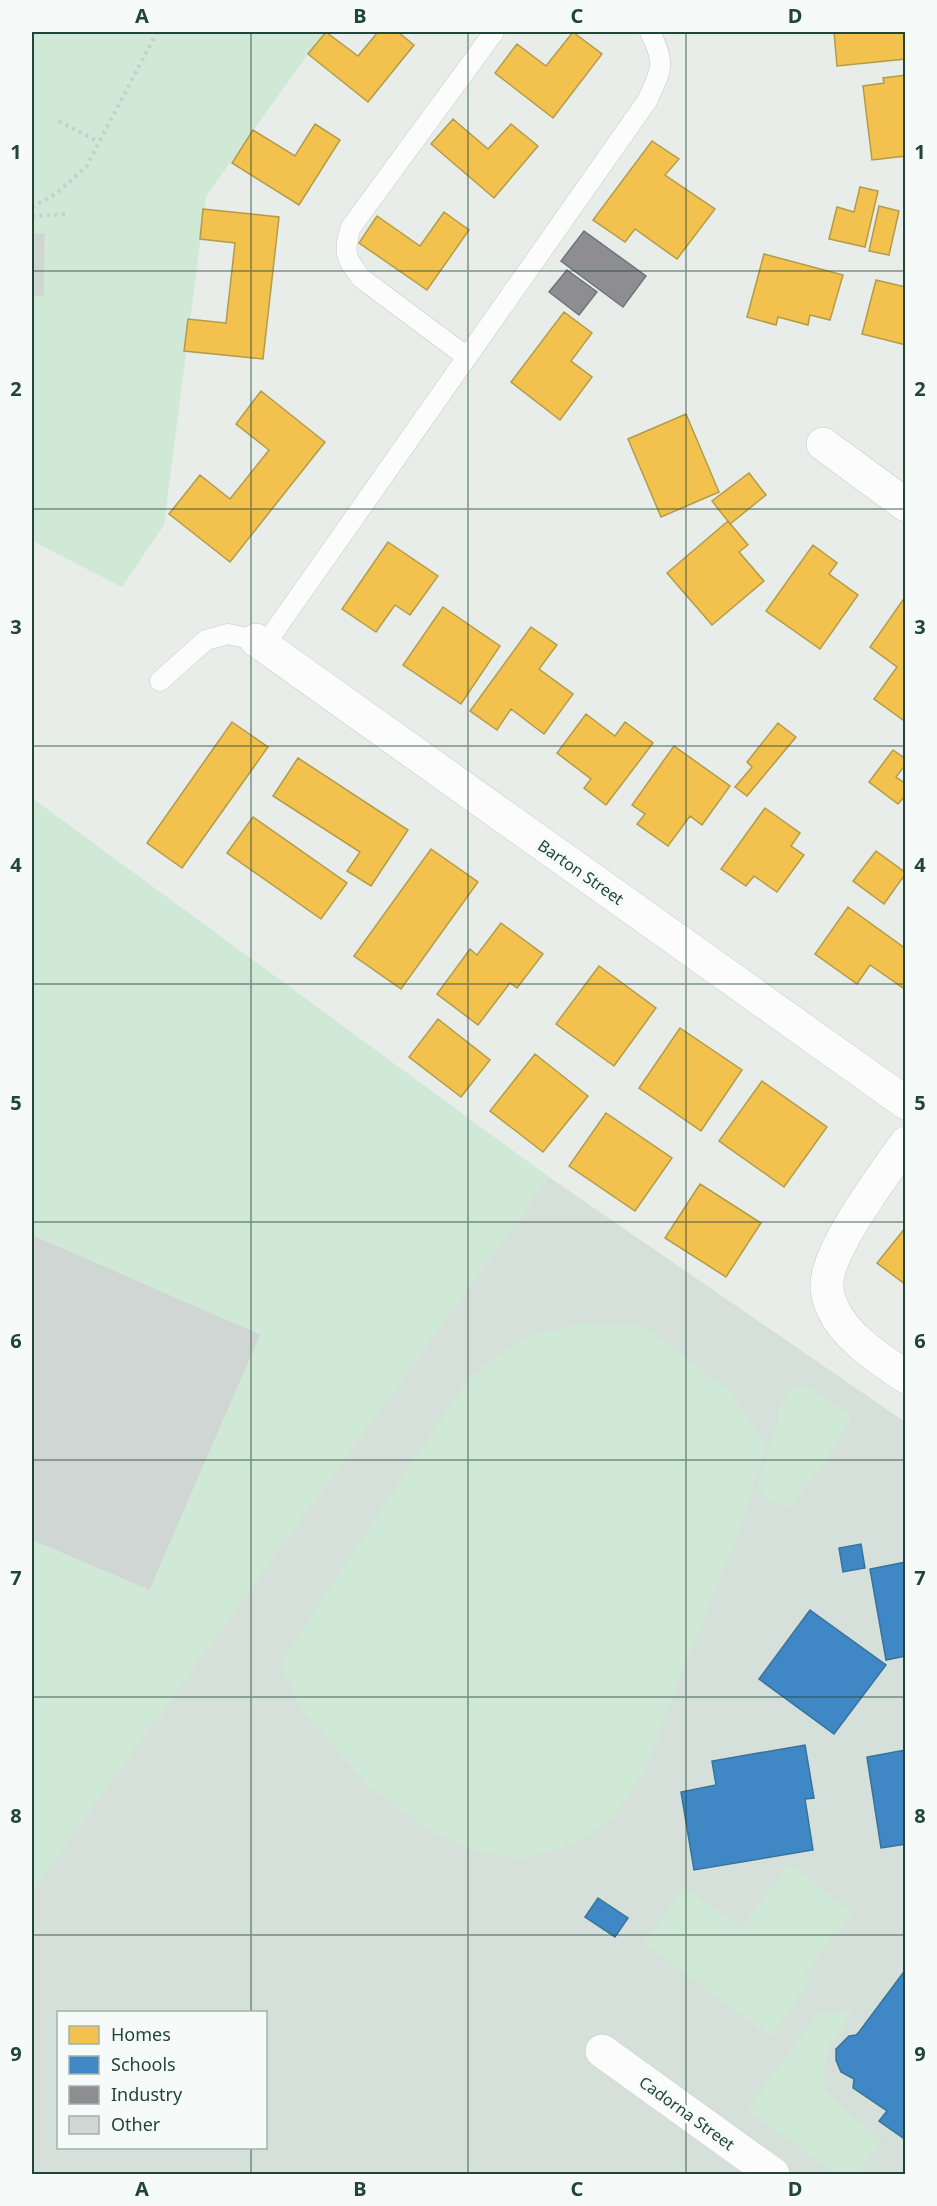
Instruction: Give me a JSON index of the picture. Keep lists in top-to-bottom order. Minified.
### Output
{"streets":{"street":["Barton Street","Cadorna Street"]},"legend":["Homes","Schools","Industry","Other"],"grid":{"columns":["A","B","C","D"],"rows":["1","2","3","4","5","6","7","8","9"]}}
